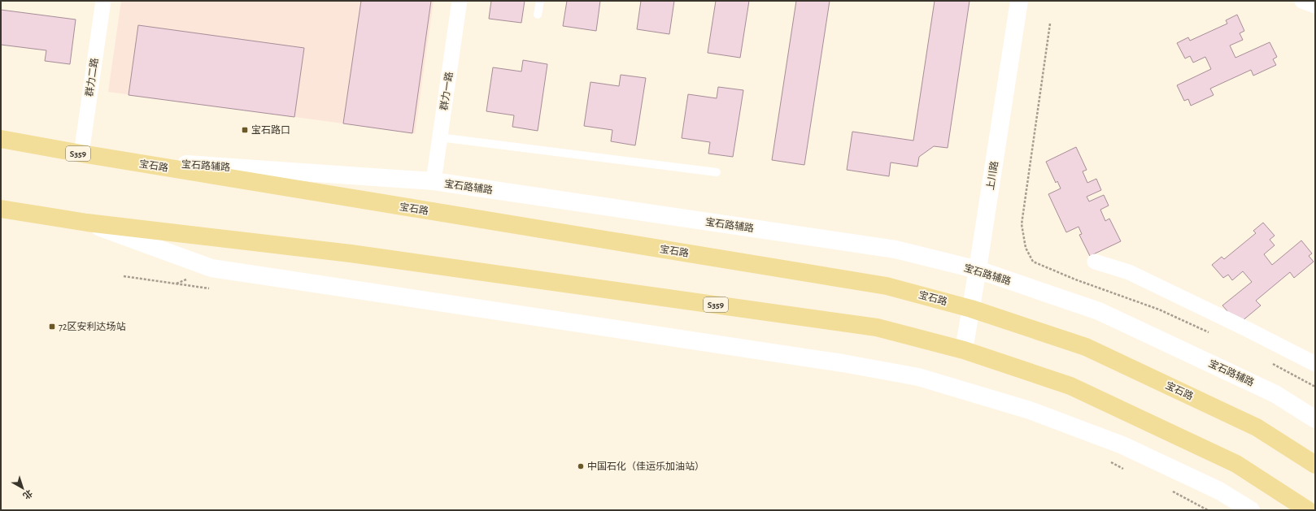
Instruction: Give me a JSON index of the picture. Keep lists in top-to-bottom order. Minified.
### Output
{"streets":{"main road":["S359","宝石路","宝石路辅路","上川路"],"street":["群力二路","群力一路"]},"crossings":[["群力二路","宝石路"],["群力一路","宝石路辅路"],["S359","上川路"],["宝石路","宝石路辅路"],["宝石路","上川路"],["宝石路辅路","上川路"]],"places":{"transit":["宝石路口","72区安利达场站"],"other":["中国石化（佳运乐加油站）"]},"north":"bottom right"}
